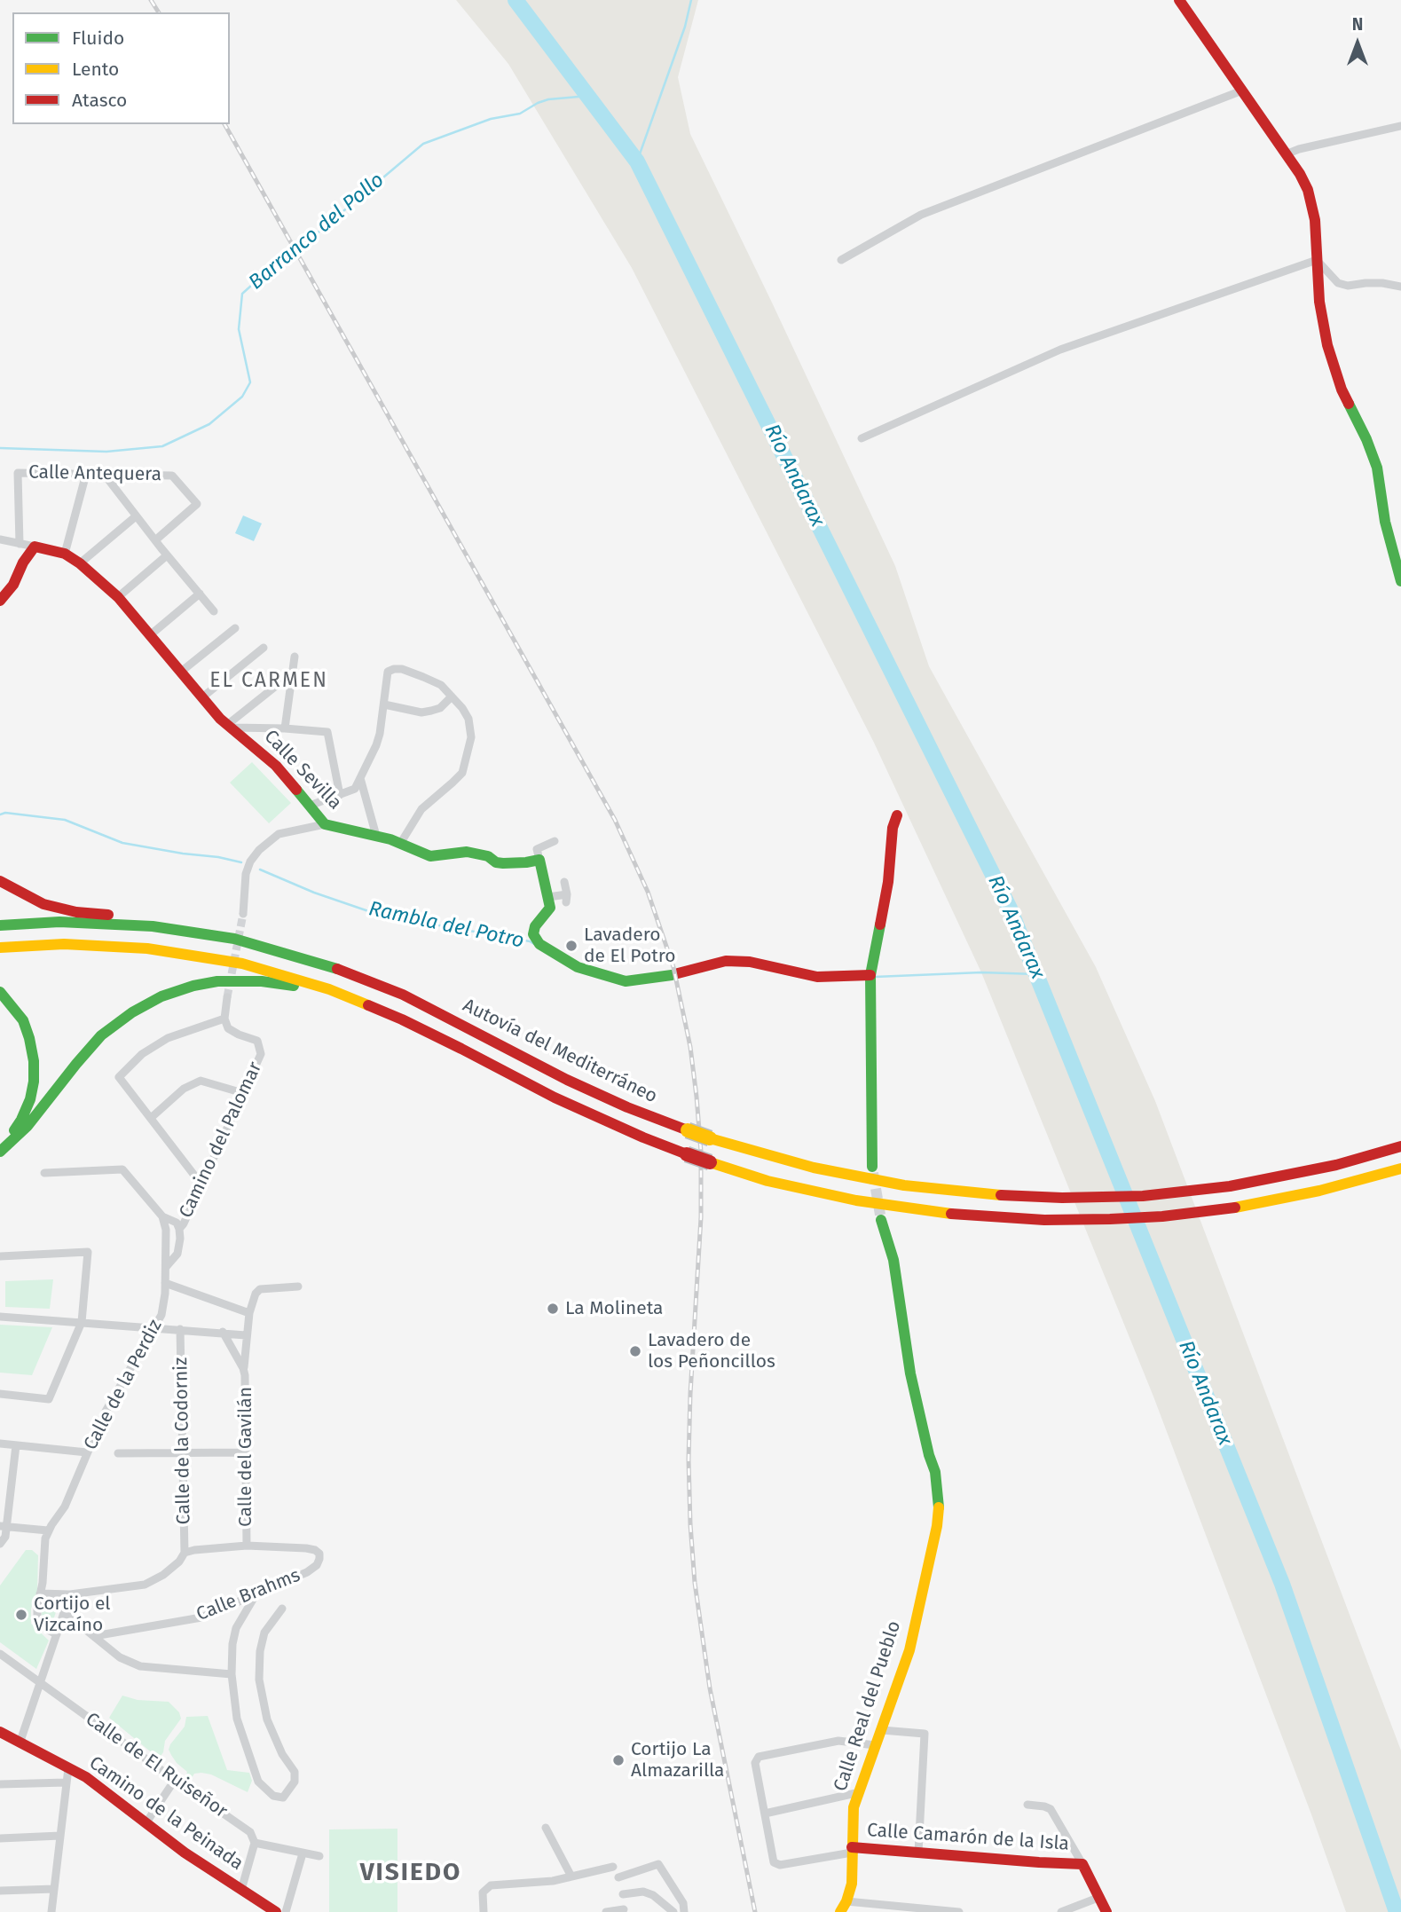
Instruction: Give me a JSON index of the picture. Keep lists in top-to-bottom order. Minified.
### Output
{"streets":{"main road":["Calle Sevilla","Autovía del Mediterráneo","Calle Real del Pueblo","Camino de la Peinada","Calle Camarón de la Isla"],"street":["Calle Antequera","Camino del Palomar","Calle de la Perdiz","Calle de la Codorniz","Calle del Gavilán","Calle Brahms","Calle de El Ruiseñor"]},"crossings":[["Calle Antequera","Calle Sevilla"],["Camino del Palomar","Calle de la Perdiz"],["Calle de la Perdiz","Calle de la Codorniz"],["Calle de la Perdiz","Calle del Gavilán"],["Calle del Gavilán","Calle Brahms"],["Calle Real del Pueblo","Calle Camarón de la Isla"]],"districts":["EL CARMEN","VISIEDO"],"water":["Barranco del Pollo","Río Andarax","Rambla del Potro"],"places":["Lavadero de El Potro","La Molineta","Lavadero de los Peñoncillos","Cortijo el Vizcaíno","Cortijo La Almazarilla"],"legend":["Fluido","Lento","Atasco"],"north":"top"}
